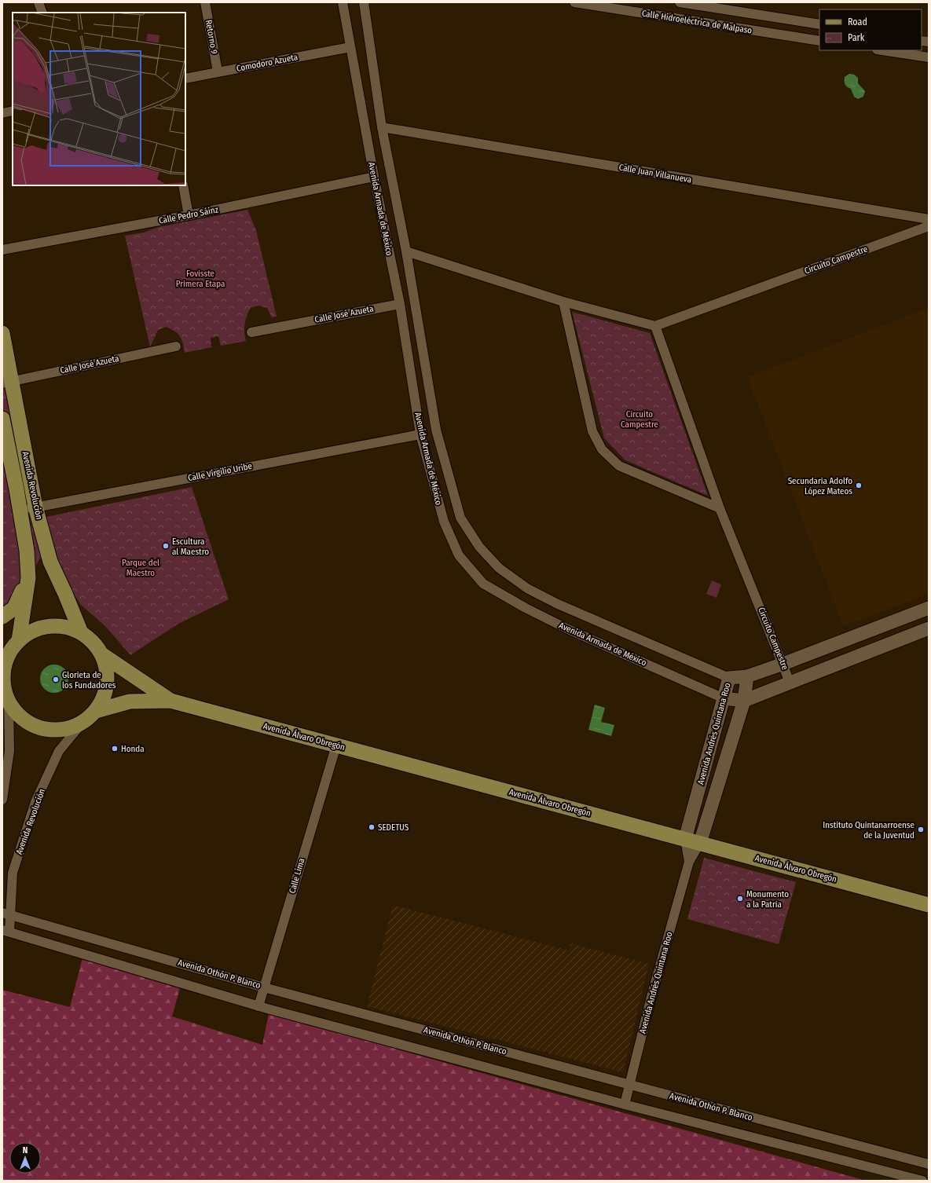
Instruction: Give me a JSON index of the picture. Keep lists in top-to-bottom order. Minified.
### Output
{"streets":{"main road":["Avenida Armada de México","Avenida Revolución","Avenida Andrés Quintana Roo","Avenida Álvaro Obregón"],"street":["Calle Hidroeléctrica de Malpaso","Retorno 9","Comodoro Azueta","Calle Juan Villanueva","Calle Pedro Sáinz","Circuito Campestre","Calle José Azueta","Calle Virgilio Uribe","Calle Lima","Avenida Othón P. Blanco"]},"crossings":[["Retorno 9","Comodoro Azueta"],["Comodoro Azueta","Avenida Armada de México"],["Calle Juan Villanueva","Avenida Armada de México"],["Avenida Armada de México","Calle Pedro Sáinz"],["Avenida Armada de México","Calle José Azueta"],["Avenida Armada de México","Calle Virgilio Uribe"],["Avenida Armada de México","Avenida Andrés Quintana Roo"],["Circuito Campestre","Avenida Andrés Quintana Roo"],["Calle José Azueta","Avenida Revolución"],["Calle Virgilio Uribe","Avenida Revolución"],["Avenida Revolución","Avenida Álvaro Obregón"],["Avenida Revolución","Avenida Othón P. Blanco"],["Avenida Andrés Quintana Roo","Avenida Álvaro Obregón"],["Avenida Andrés Quintana Roo","Avenida Othón P. Blanco"],["Avenida Álvaro Obregón","Calle Lima"],["Calle Lima","Avenida Othón P. Blanco"]],"parks":["Fovisste Primera Etapa","Circuito Campestre","Parque del Maestro"],"places":["Secundaria Adolfo López Mateos","Escultura al Maestro","Glorieta de los Fundadores","Honda","SEDETUS","Instituto Quintanarroense de la Juventud","Monumento a la Patria"],"legend":["Road","Park"],"north":"top"}
